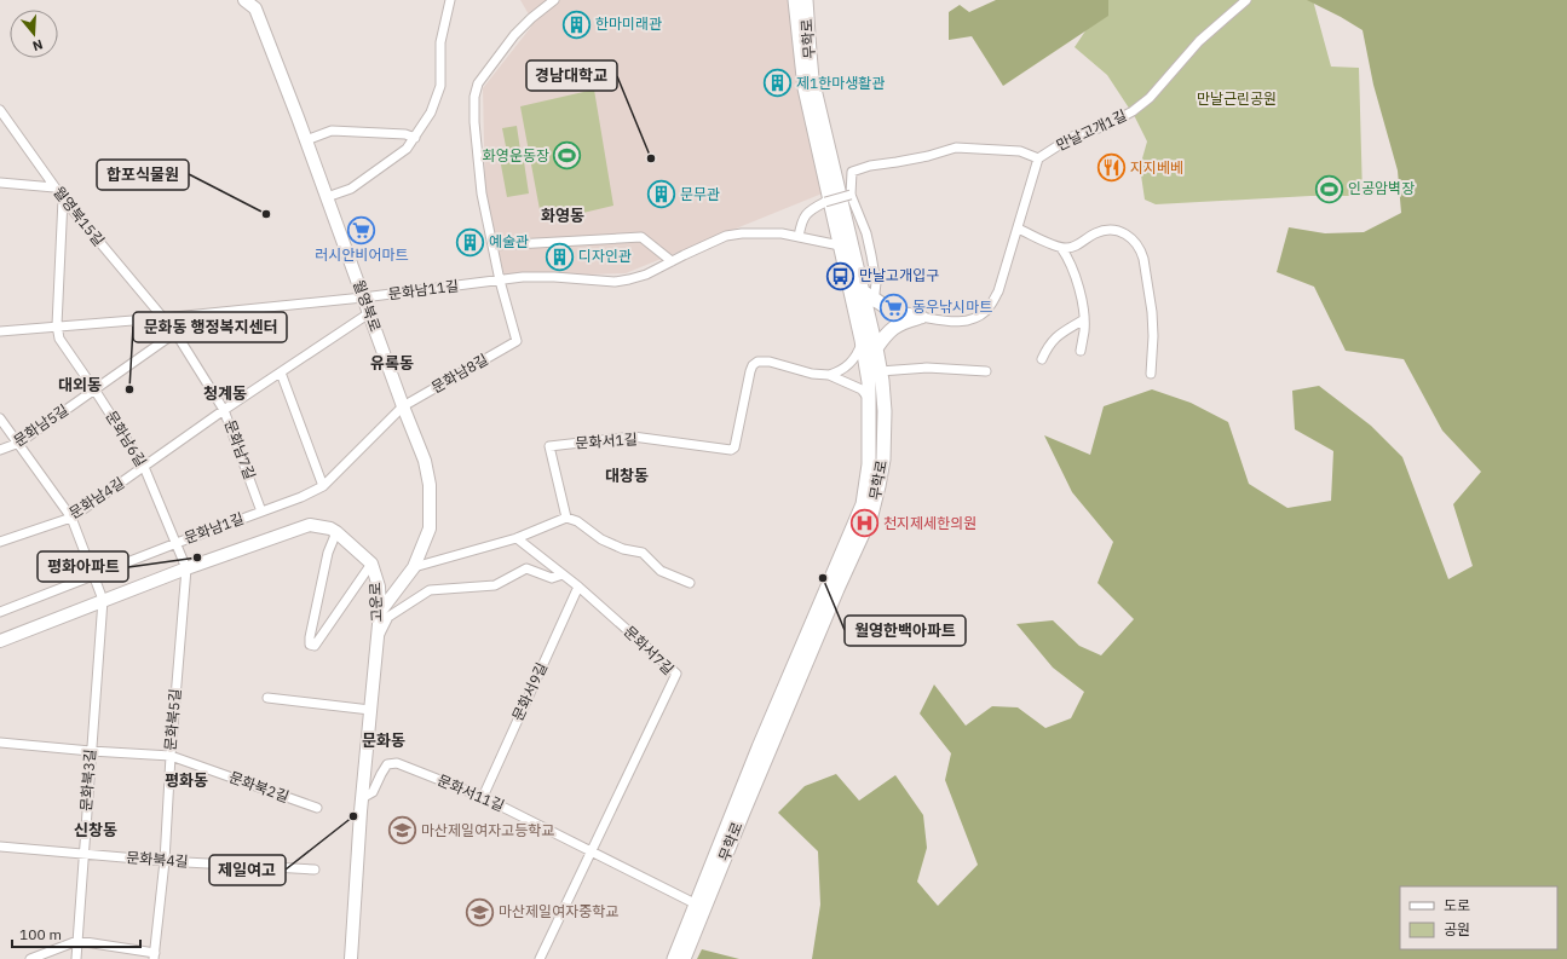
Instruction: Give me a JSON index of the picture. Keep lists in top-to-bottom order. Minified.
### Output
{"streets":{"main road":["무학로","월영북로","고운로"],"street":["만날고개1길","월영북15길","문화남11길","문화남8길","문화남5길","문화남6길","문화서1길","문화남7길","문화남4길","문화남1길","문화서7길","문화서9길","문화북5길","문화북3길","문화북2길","문화서11길","문화북4길"]},"crossings":[["무학로","문화남11길"],["무학로","문화서1길"],["무학로","문화서11길"],["월영북15길","문화남11길"],["월영북15길","문화남6길"],["월영북15길","문화남7길"],["문화남11길","월영북로"],["문화남11길","문화남8길"],["문화남11길","문화남6길"],["문화남11길","문화남7길"],["월영북로","문화남8길"],["월영북로","문화남4길"],["월영북로","문화남1길"],["월영북로","고운로"],["문화남8길","문화남1길"],["문화남5길","문화남6길"],["문화남5길","문화남7길"],["문화남6길","문화남4길"],["문화남6길","문화남1길"],["문화남6길","고운로"],["문화남6길","문화북5길"],["문화남7길","문화남4길"],["문화남7길","문화남1길"],["고운로","문화북5길"],["고운로","문화북3길"],["고운로","문화서11길"],["문화서7길","문화서9길"],["문화서7길","문화서11길"],["문화서9길","문화서11길"],["문화북5길","문화북2길"],["문화북5길","문화북4길"],["문화북3길","문화북2길"],["문화북3길","문화북4길"]],"districts":["화영동","유록동","대외동","청계동","대창동","문화동","평화동","신창동"],"parks":["만날근린공원"],"places":{"building":["한마미래관","제1한마생활관","문무관","예술관","디자인관"],"sports":["화영운동장","인공암벽장"],"other":["경남대학교","합포식물원","문화동 행정복지센터","평화아파트","월영한백아파트","제일여고"],"restaurant":["지지베베"],"supermarket":["러시안비어마트","동우낚시마트"],"bus stop":["만날고개입구"],"hospital":["천지제세한의원"],"school or university":["마산제일여자고등학교","마산제일여자중학교"]},"legend":["도로","공원"],"scale_bar":"100 m","north":"bottom"}
